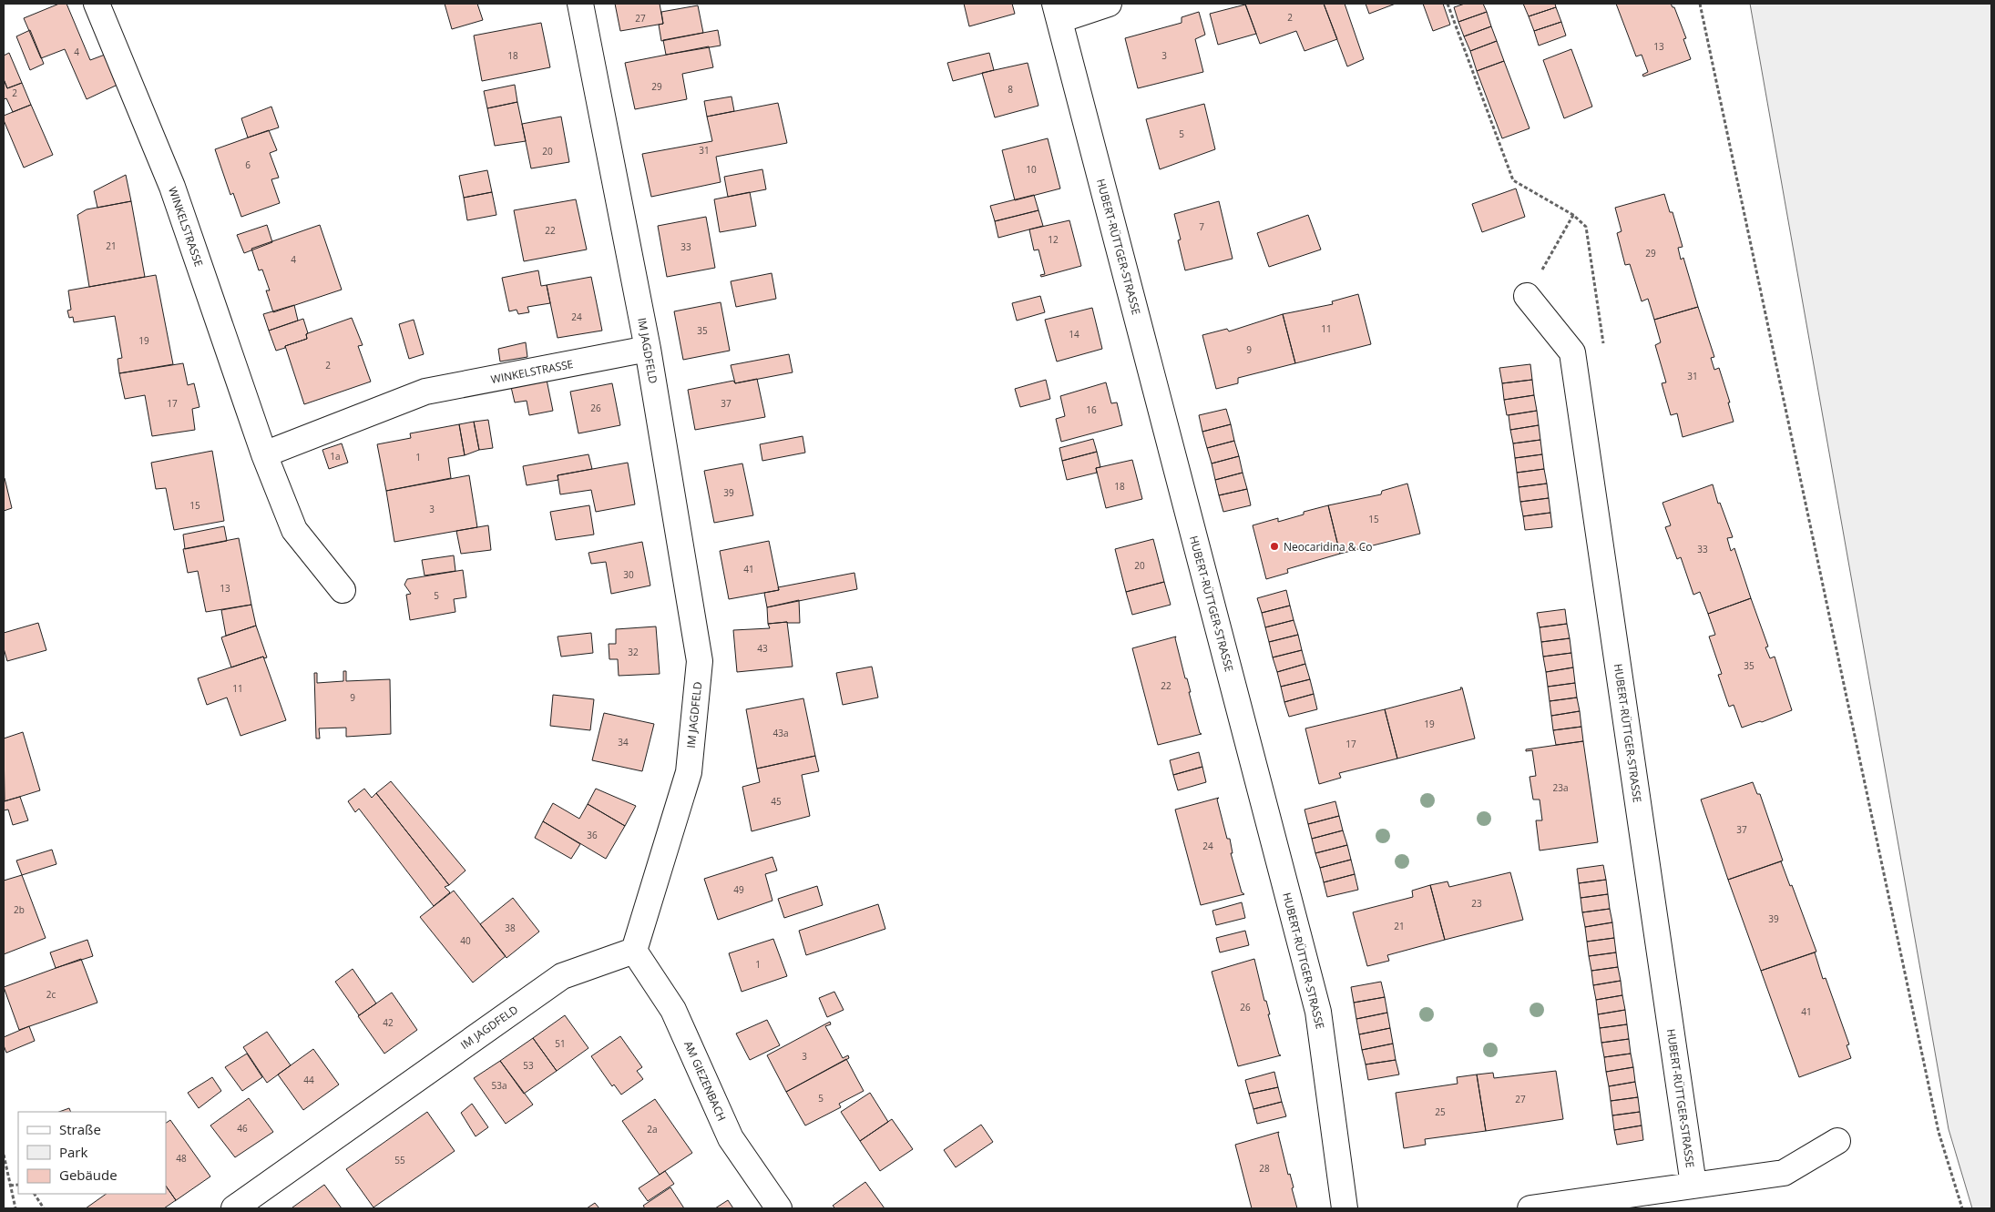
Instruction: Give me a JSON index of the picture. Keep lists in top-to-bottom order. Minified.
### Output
{"streets":{"street":["WINKELSTRASSE","HUBERT-RÜTTGER-STRASSE","IM JAGDFELD","AM GIEZENBACH"]},"crossings":[["WINKELSTRASSE","IM JAGDFELD"],["IM JAGDFELD","AM GIEZENBACH"]],"places":["Neocaridina & Co"],"house_numbers":["2","27","13","4","18","3","29","8","2","5","31","20","6","10","7","22","12","21","33","29","4","24","11","35","14","19","9","2","31","17","37","26","16","1a","1","18","39","15","3","15","33","20","41","30","13","5","43","32","35","22","11","9","19","43a","34","17","23a","45","37","36","24","49","23","2b","39","21","38","40","1","2c","26","41","42","51","3","53","44","53a","5","27","25","46","2a","48","55","28"],"legend":["Straße","Park","Gebäude"]}
